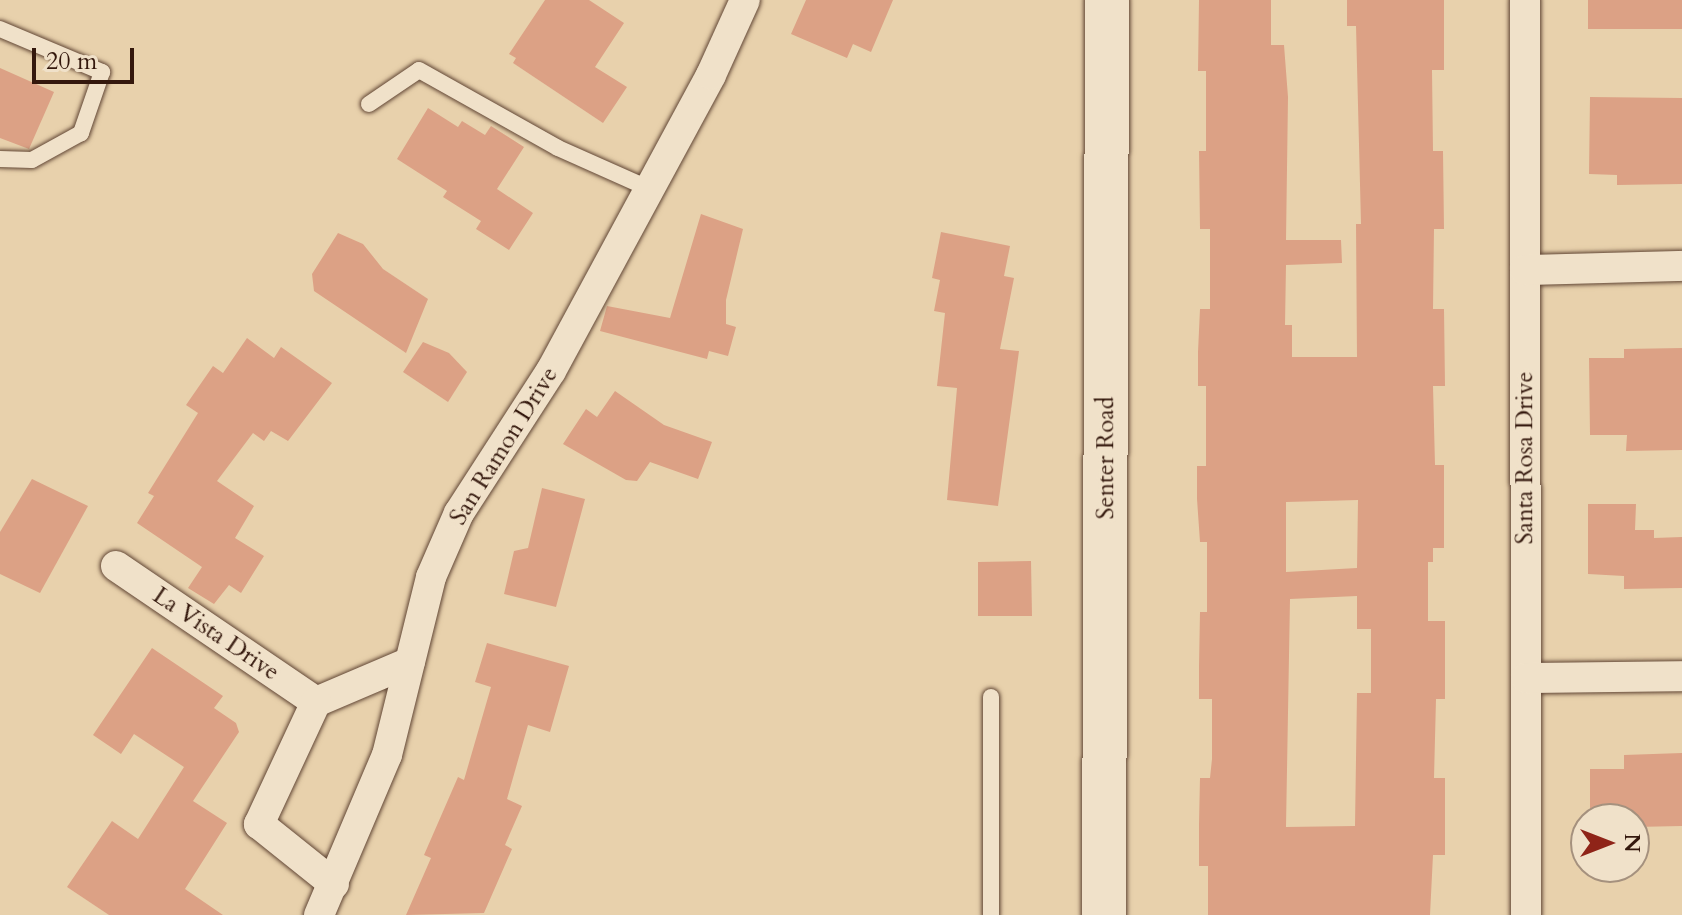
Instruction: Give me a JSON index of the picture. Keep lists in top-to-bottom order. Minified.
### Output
{"streets":{"main road":["Senter Road"],"street":["San Ramon Drive","Santa Rosa Drive","La Vista Drive"]},"scale_bar":"20 m","north":"right"}
